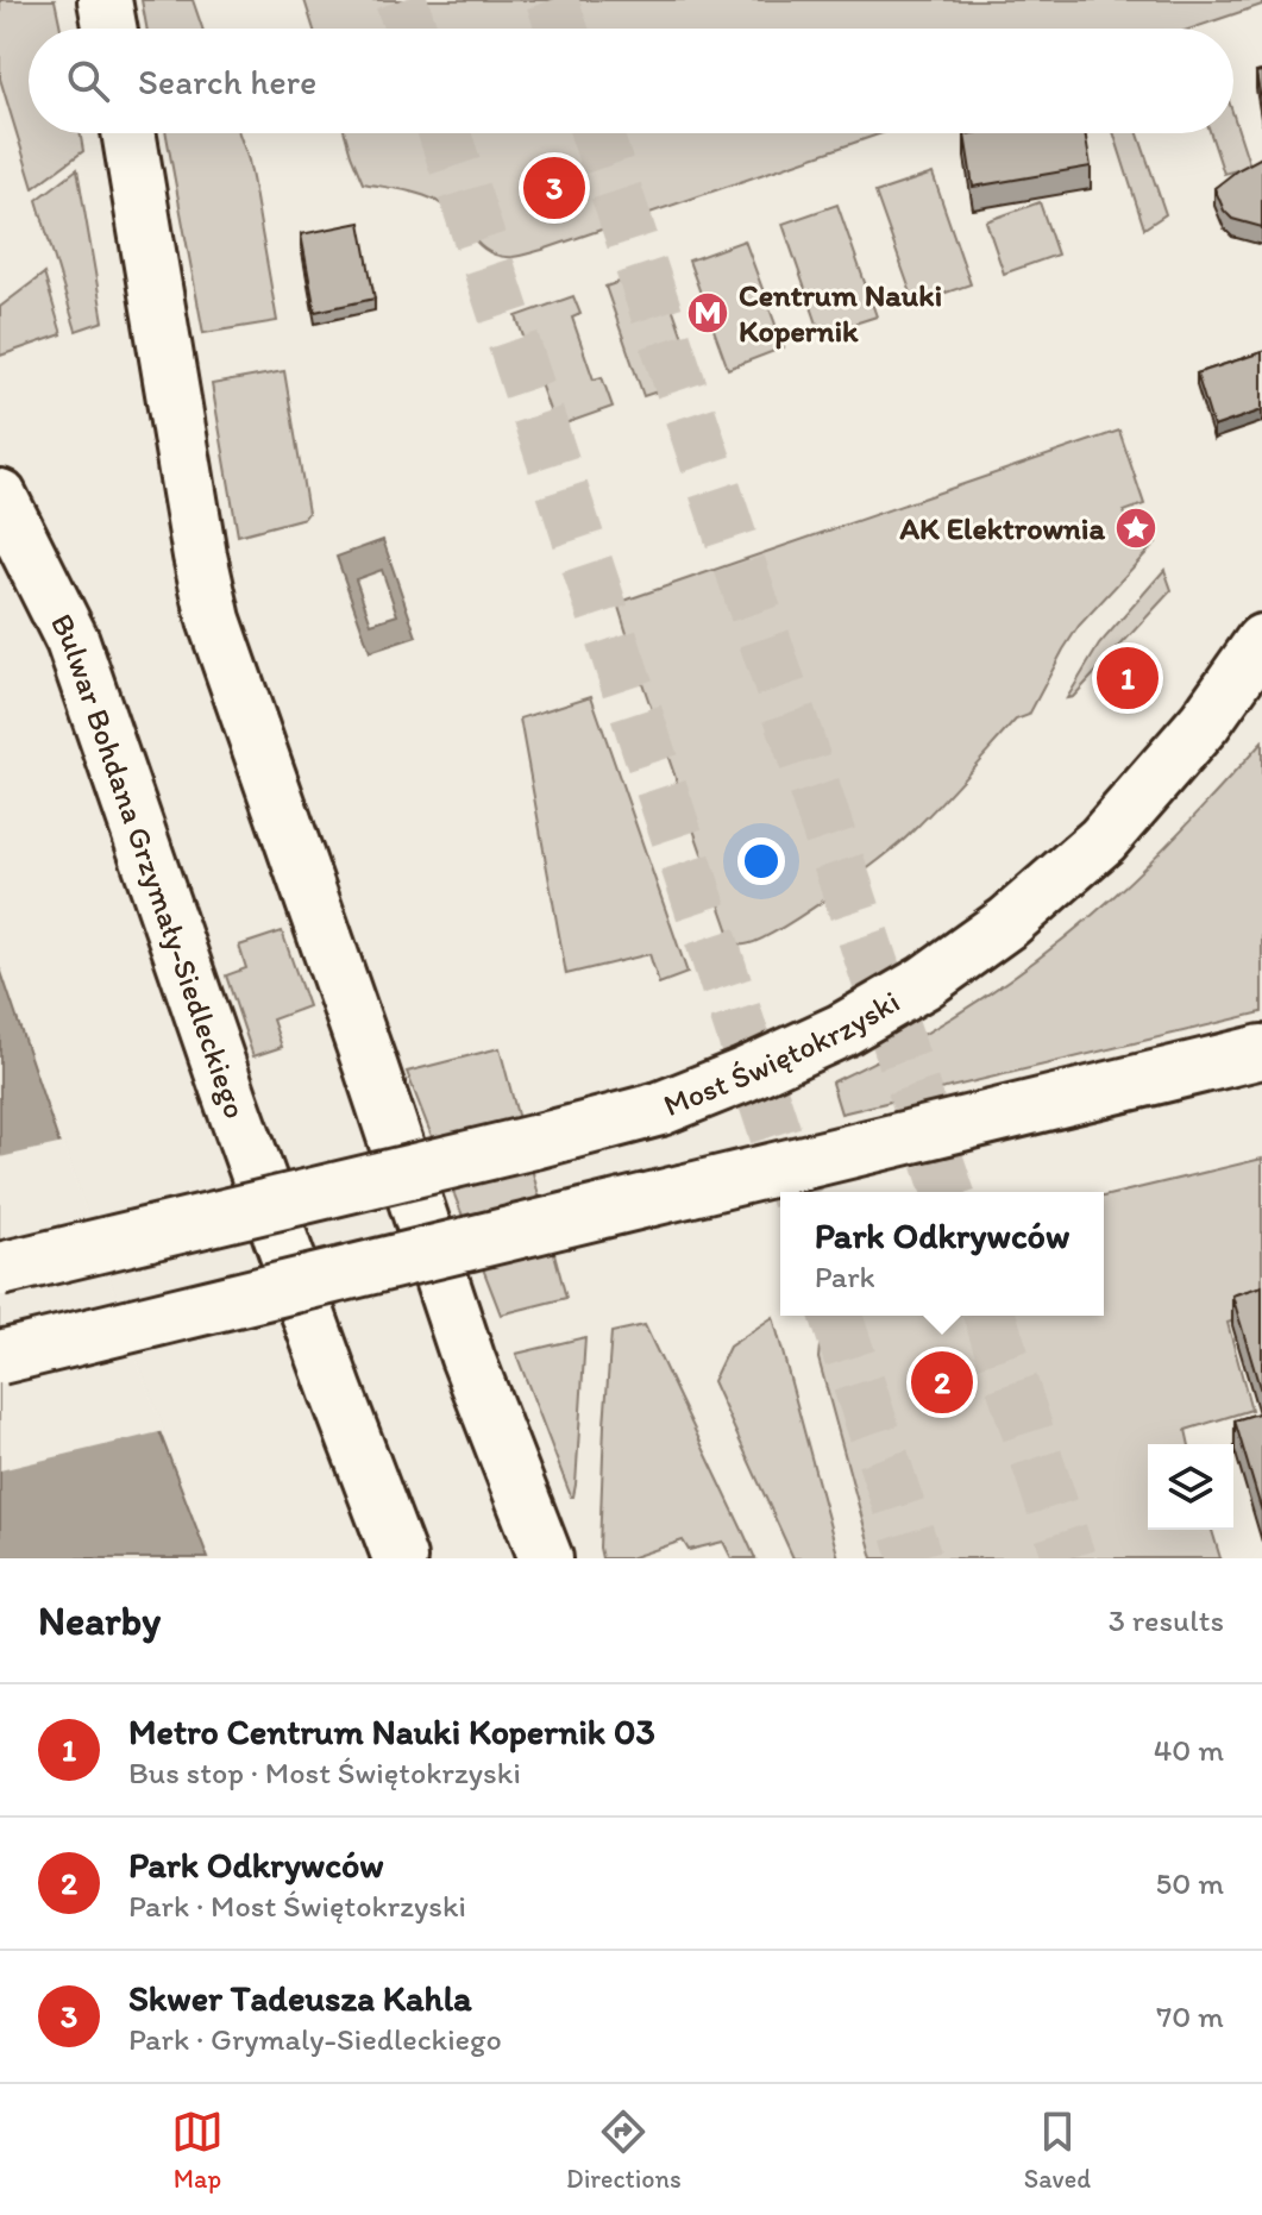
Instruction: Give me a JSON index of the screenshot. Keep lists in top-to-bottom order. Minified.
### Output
{"streets":{"street":["Bulwar Bohdana Grzymały-Siedleckiego","Most Świętokrzyski"]},"places":{"metro station":["Centrum Nauki Kopernik"],"place":["AK Elektrownia"]},"page":{"search":"Search here","pins":["3","1","2"],"popup":["Park Odkrywców","Park"],"heading":["Nearby","3 results"],"list":[{"mark":"1","name":"Metro Centrum Nauki Kopernik 03","note":"Bus stop · Most Świętokrzyski","value":"40 m"},{"mark":"2","name":"Park Odkrywców","note":"Park · Most Świętokrzyski","value":"50 m"},{"mark":"3","name":"Skwer Tadeusza Kahla","note":"Park · Grymaly-Siedleckiego","value":"70 m"}],"nav":["Map","Directions","Saved"]}}
